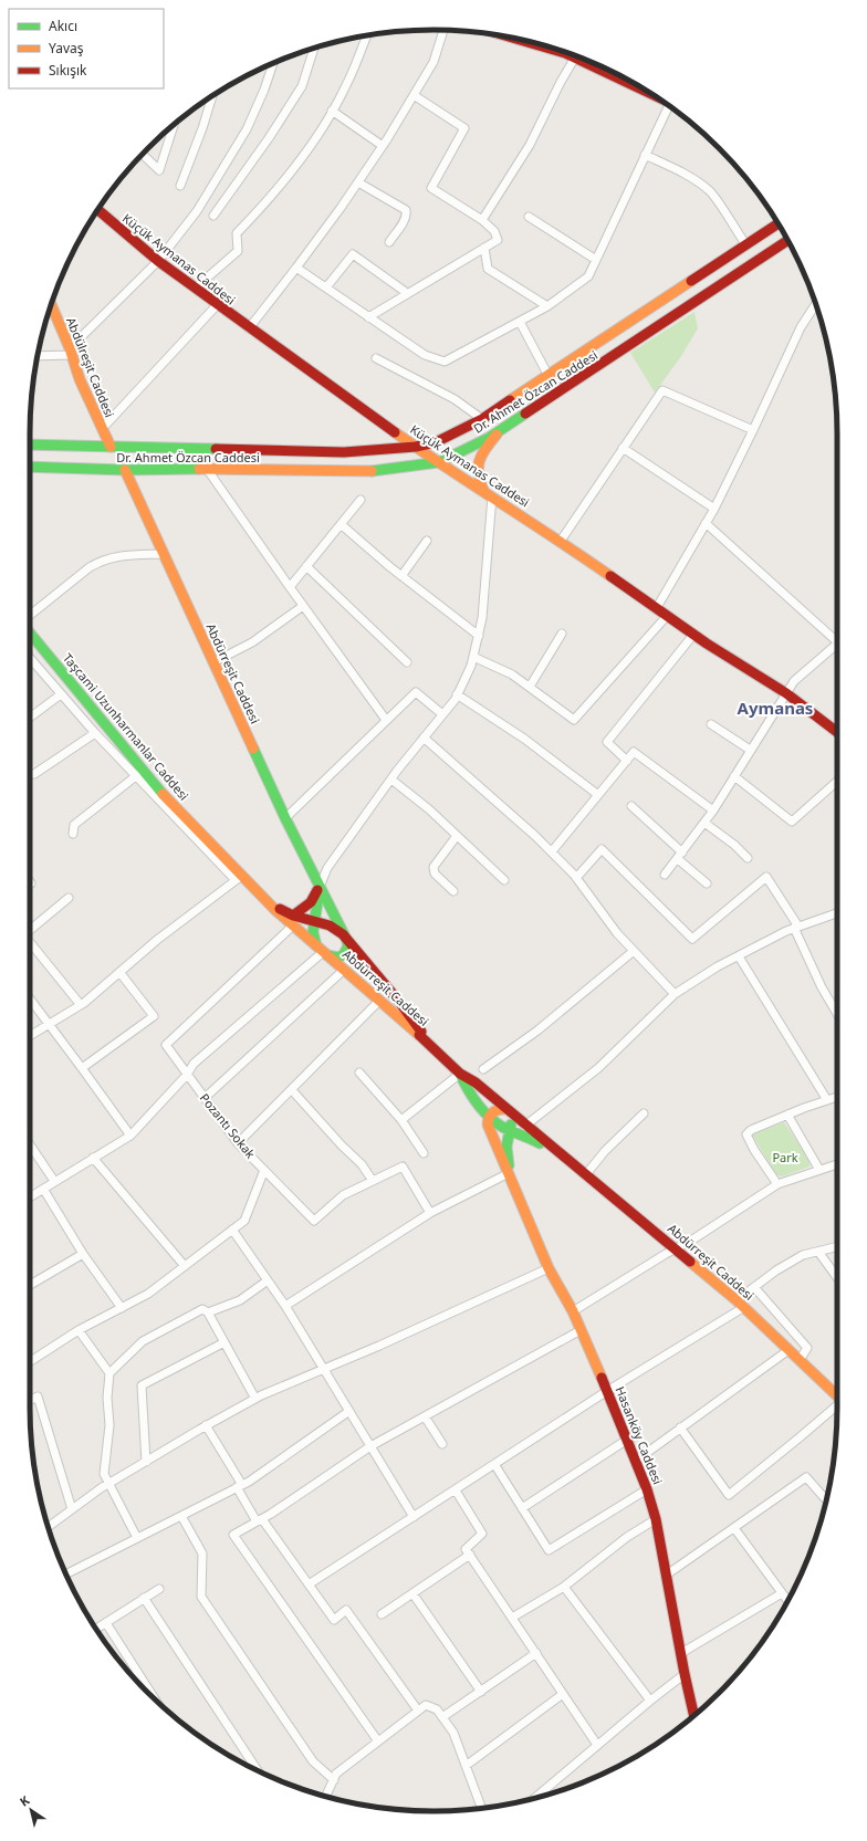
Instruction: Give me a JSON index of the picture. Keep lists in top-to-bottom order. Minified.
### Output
{"streets":{"main road":["Küçük Aymanas Caddesi","Abdülreşit Caddesi","Dr. Ahmet Özcan Caddesi","Abdürreşit Caddesi","Taşcami Uzunharmanlar Caddesi","Hasanköy Caddesi"],"street":["Pozantı Sokak"]},"crossings":[["Küçük Aymanas Caddesi","Dr. Ahmet Özcan Caddesi"],["Abdülreşit Caddesi","Dr. Ahmet Özcan Caddesi"],["Dr. Ahmet Özcan Caddesi","Abdürreşit Caddesi"],["Abdürreşit Caddesi","Taşcami Uzunharmanlar Caddesi"],["Abdürreşit Caddesi","Hasanköy Caddesi"],["Taşcami Uzunharmanlar Caddesi","Pozantı Sokak"]],"districts":["Aymanas"],"parks":["Park"],"legend":["Akıcı","Yavaş","Sıkışık"],"north":"top left"}
